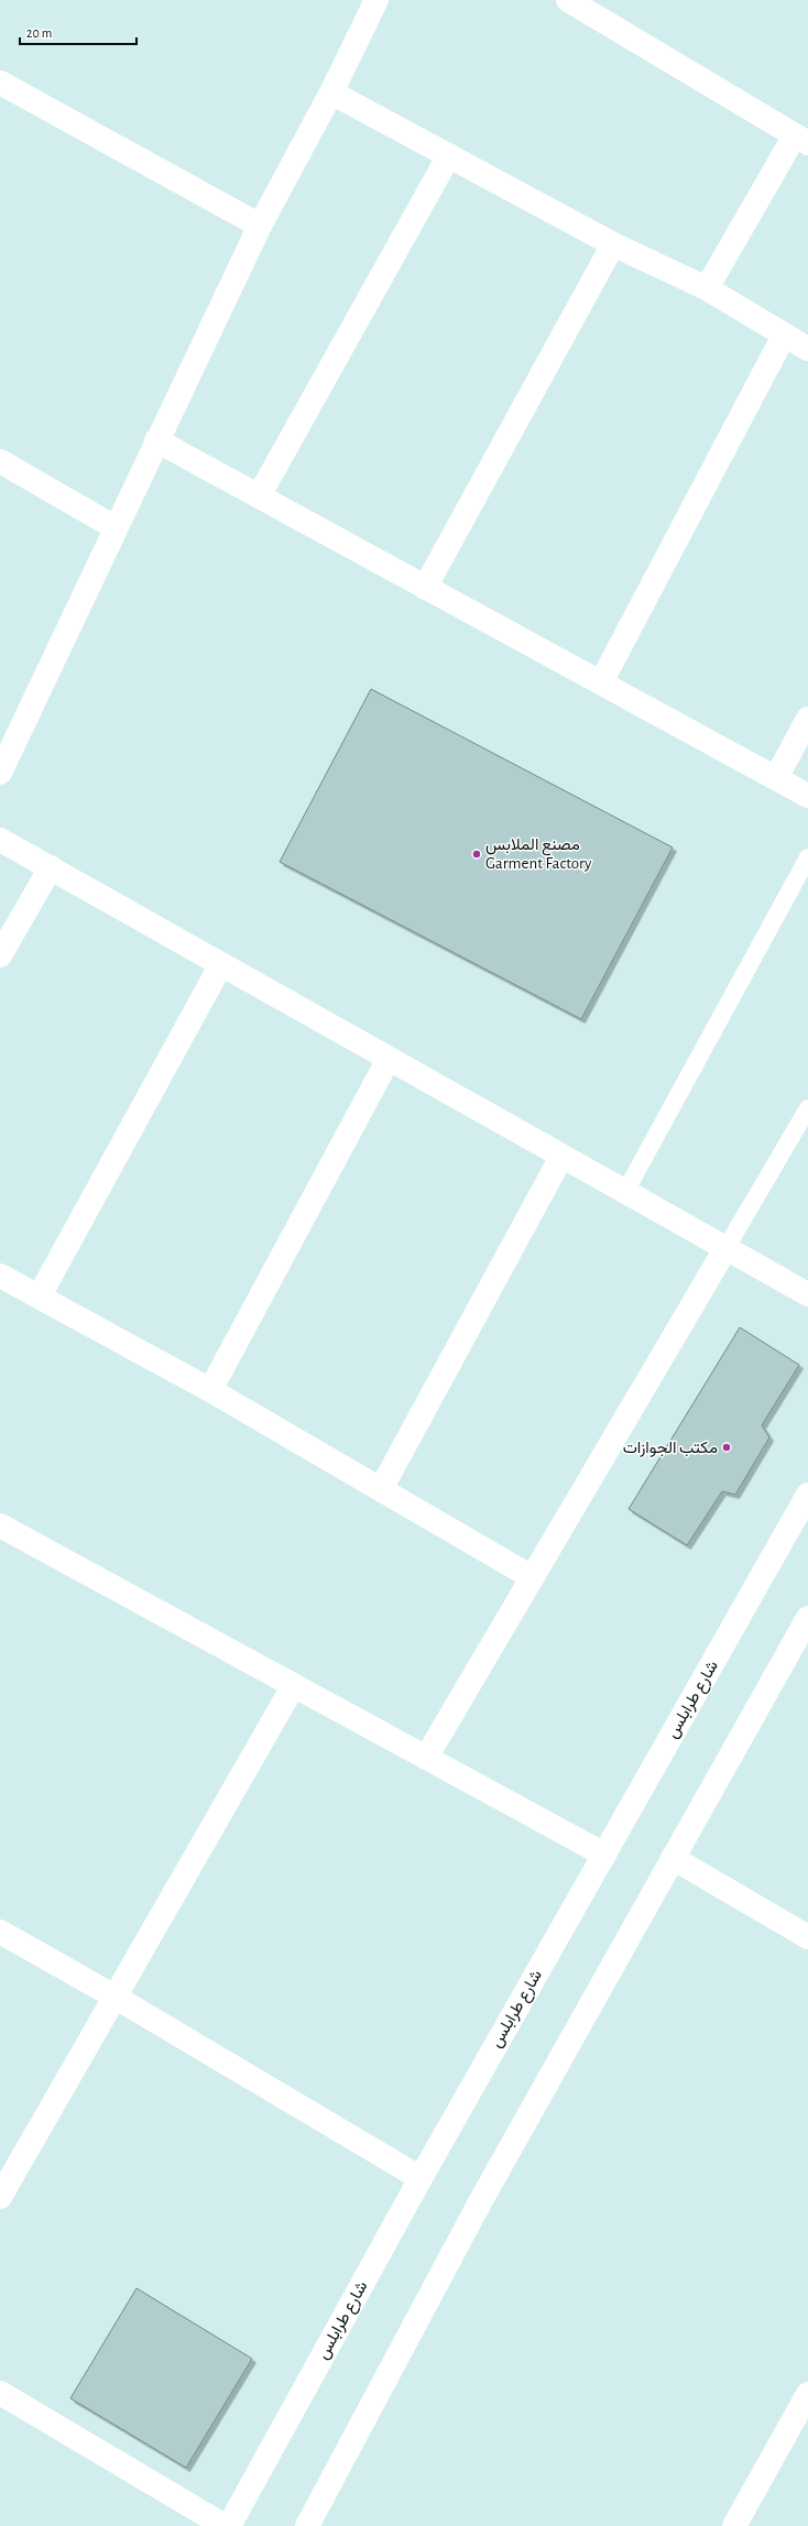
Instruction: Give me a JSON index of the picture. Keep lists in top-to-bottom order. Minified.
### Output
{"streets":{"street":["شارع طرابلس"]},"places":["مصنع الملابس Garment Factory","مكتب الجوازات"],"scale_bar":"20 m"}
